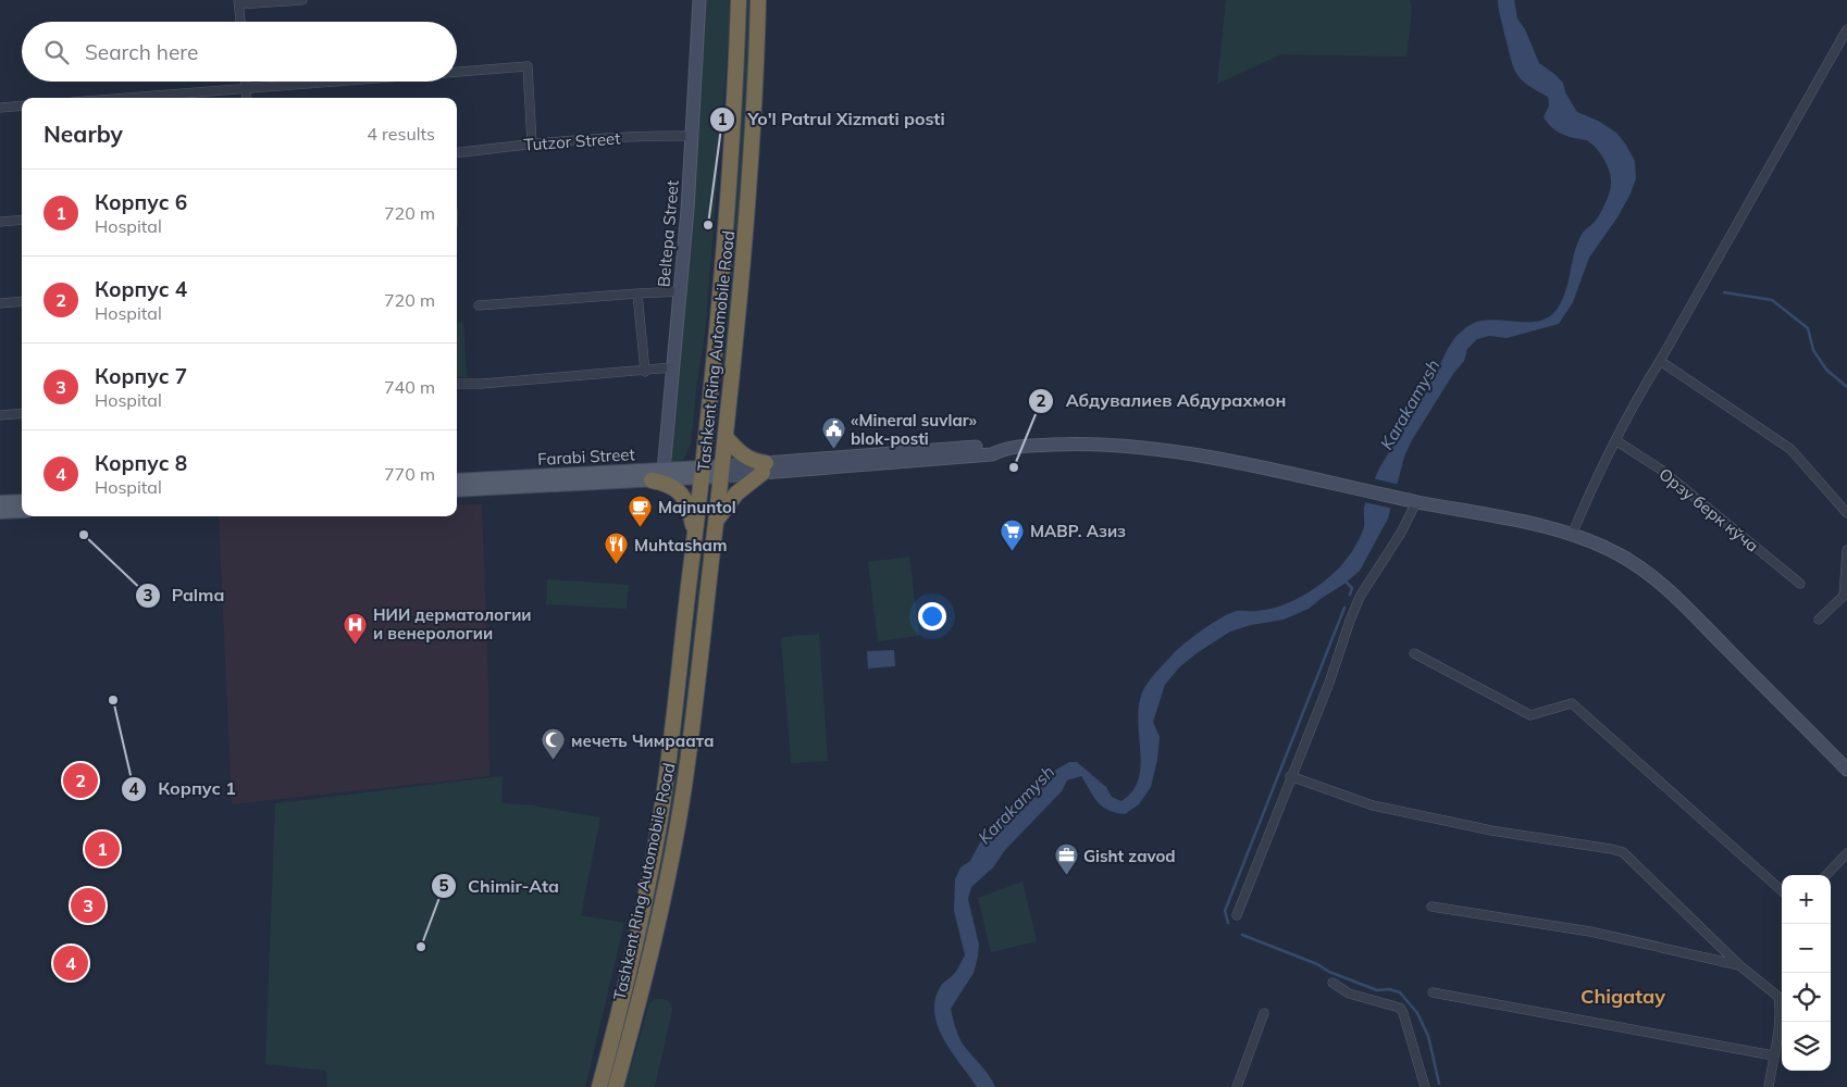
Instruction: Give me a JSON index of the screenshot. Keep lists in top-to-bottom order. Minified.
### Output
{"streets":{"highway":["Tashkent Ring Automobile Road"],"main road":["Beltepa Street","Farabi Street"],"street":["Tutzor Street","Орзу берк кўча"]},"crossings":[["Tutzor Street","Beltepa Street"],["Beltepa Street","Farabi Street"],["Tashkent Ring Automobile Road","Farabi Street"]],"districts":["Chigatay"],"water":["Karakamysh"],"places":{"other":["Yo'l Patrul Xizmati posti","Абдувалиев Абдурахмон","Palma","Корпус 1","Chimir-Ata"],"public building":["«Mineral suvlar» blok-posti"],"cafe":["Majnuntol"],"supermarket":["МАВР. Азиз"],"restaurant":["Muhtasham"],"hospital":["НИИ дерматологии и венерологии"],"mosque":["мечеть Чимраата"],"office":["Gisht zavod"]},"page":{"search":"Search here","heading":["Nearby","4 results"],"list":[{"mark":"1","name":"Корпус 6","note":"Hospital","value":"720 m"},{"mark":"2","name":"Корпус 4","note":"Hospital","value":"720 m"},{"mark":"3","name":"Корпус 7","note":"Hospital","value":"740 m"},{"mark":"4","name":"Корпус 8","note":"Hospital","value":"770 m"}],"pins":["2","1","3","4"],"map_buttons":["+","−"]}}
